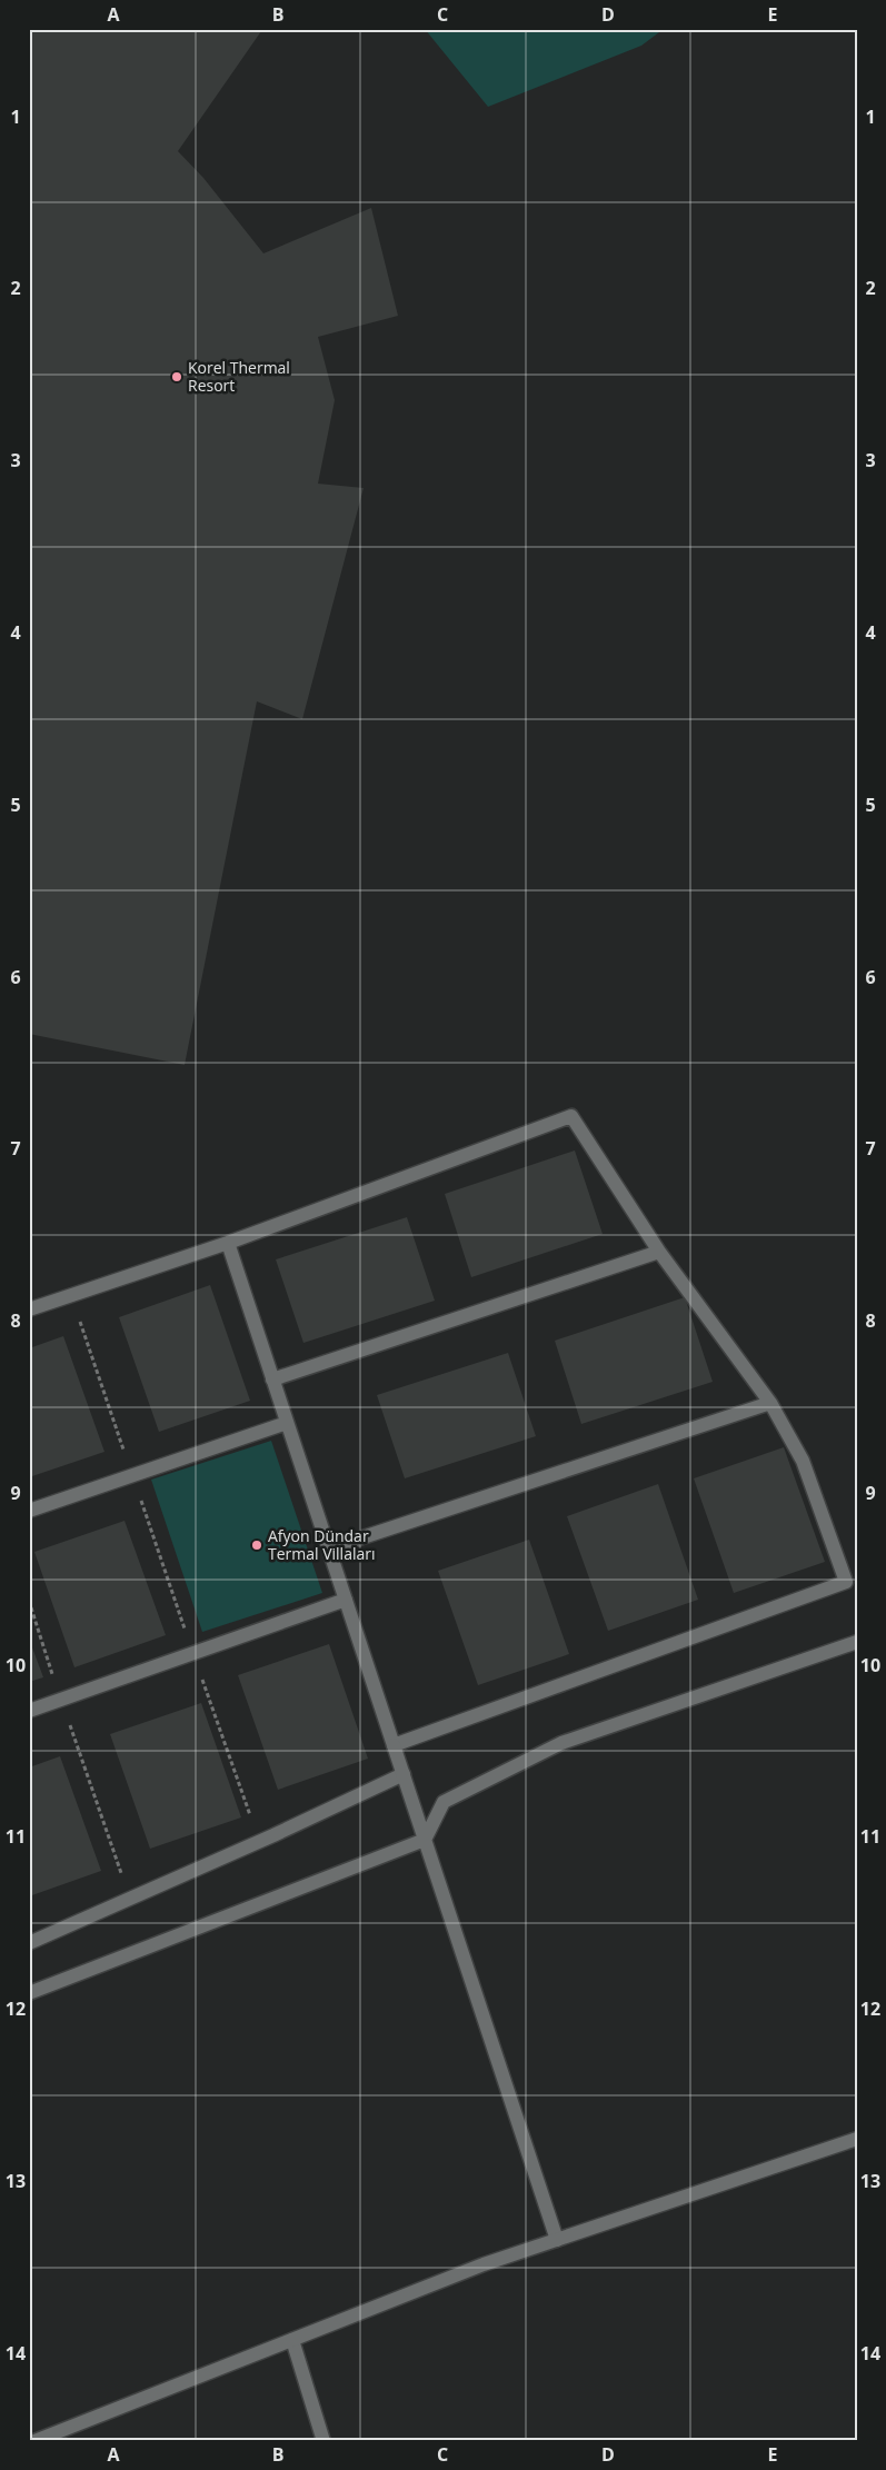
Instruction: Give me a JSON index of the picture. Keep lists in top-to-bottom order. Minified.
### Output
{"places":["Korel Thermal Resort","Afyon Dündar Termal Villaları"],"grid":{"columns":["A","B","C","D","E"],"rows":["1","2","3","4","5","6","7","8","9","10","11","12","13","14"]}}
